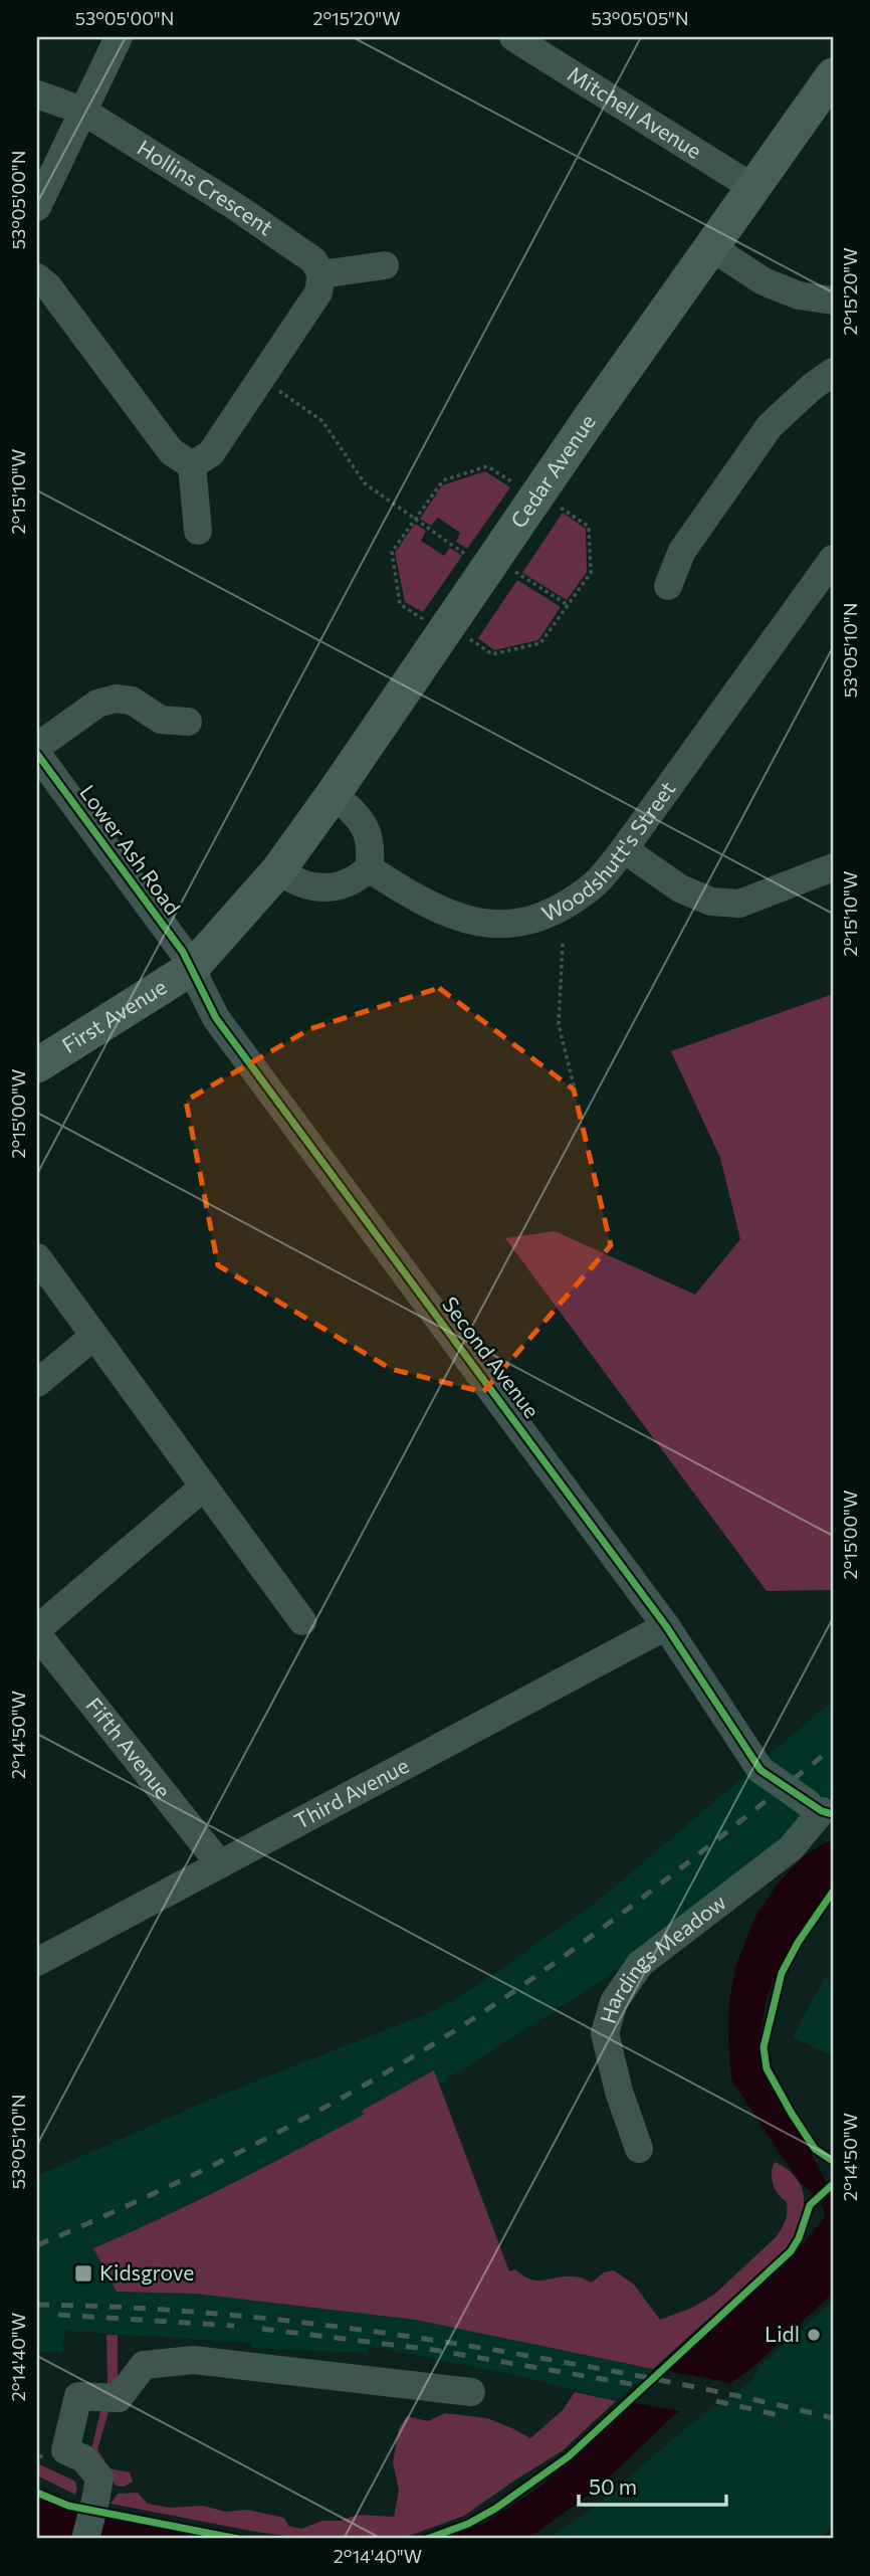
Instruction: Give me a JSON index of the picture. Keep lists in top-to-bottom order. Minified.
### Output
{"streets":{"main road":["Cedar Avenue","First Avenue"],"street":["Mitchell Avenue","Hollins Crescent","Woodshutt's Street","Lower Ash Road","Second Avenue","Fifth Avenue","Third Avenue","Hardings Meadow"]},"crossings":[["Mitchell Avenue","Cedar Avenue"],["Cedar Avenue","Lower Ash Road"],["Cedar Avenue","First Avenue"],["Cedar Avenue","Second Avenue"],["Lower Ash Road","First Avenue"],["Lower Ash Road","Second Avenue"],["First Avenue","Second Avenue"],["Second Avenue","Third Avenue"],["Second Avenue","Hardings Meadow"],["Fifth Avenue","Third Avenue"]],"places":{"transit":["Kidsgrove"],"other":["Lidl"]},"scale_bar":"50 m","coordinates":["53°05'00\"N","2°15'20\"W","53°05'05\"N","2°15'10\"W","53°05'10\"N","2°15'00\"W","2°14'50\"W","2°14'40\"W"]}
